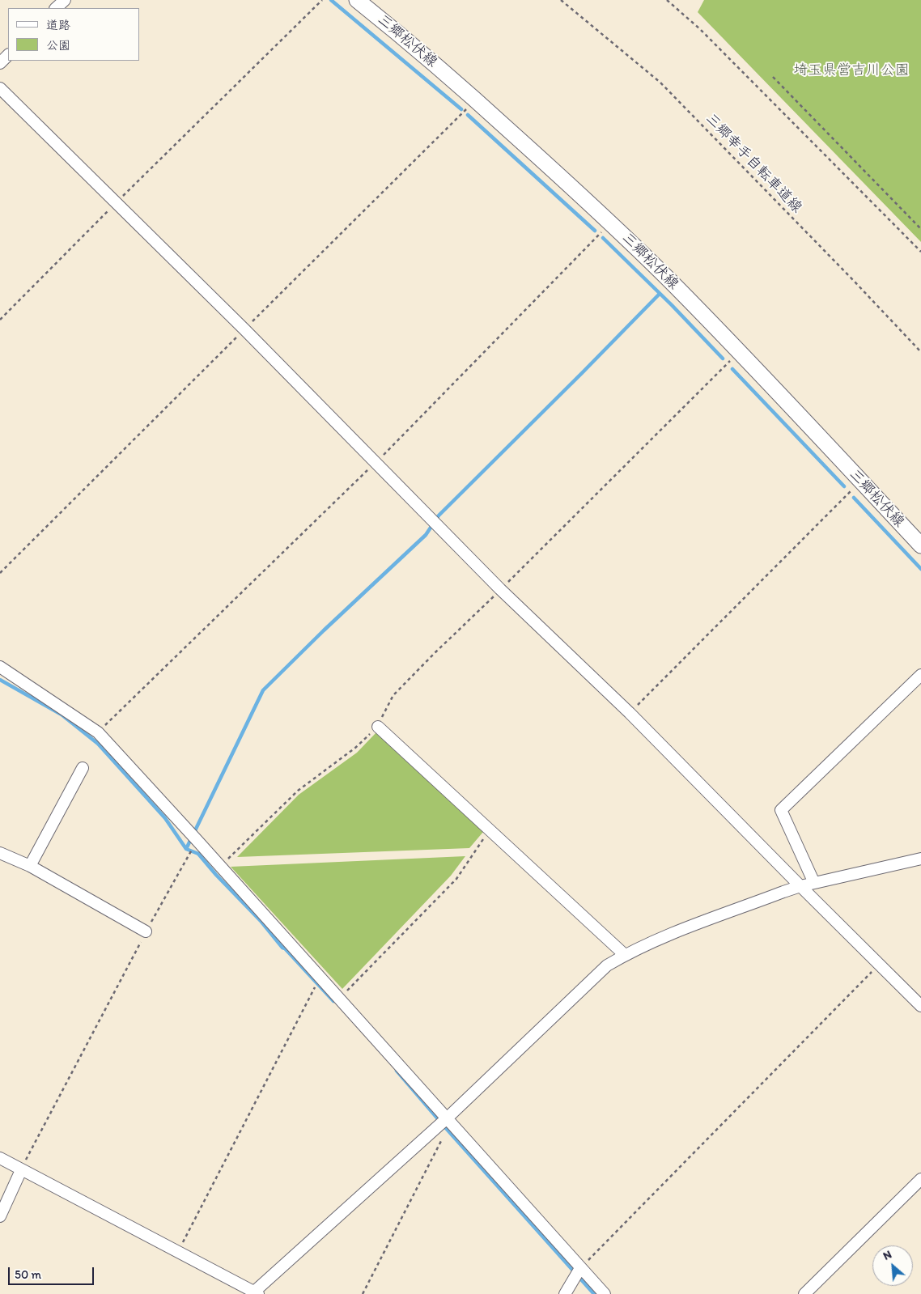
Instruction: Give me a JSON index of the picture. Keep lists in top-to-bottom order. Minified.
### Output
{"streets":{"main road":["三郷松伏線"],"path":["三郷幸手自転車道線"]},"parks":["埼玉県営吉川公園"],"legend":["道路","公園"],"scale_bar":"50 m","north":"top left"}
